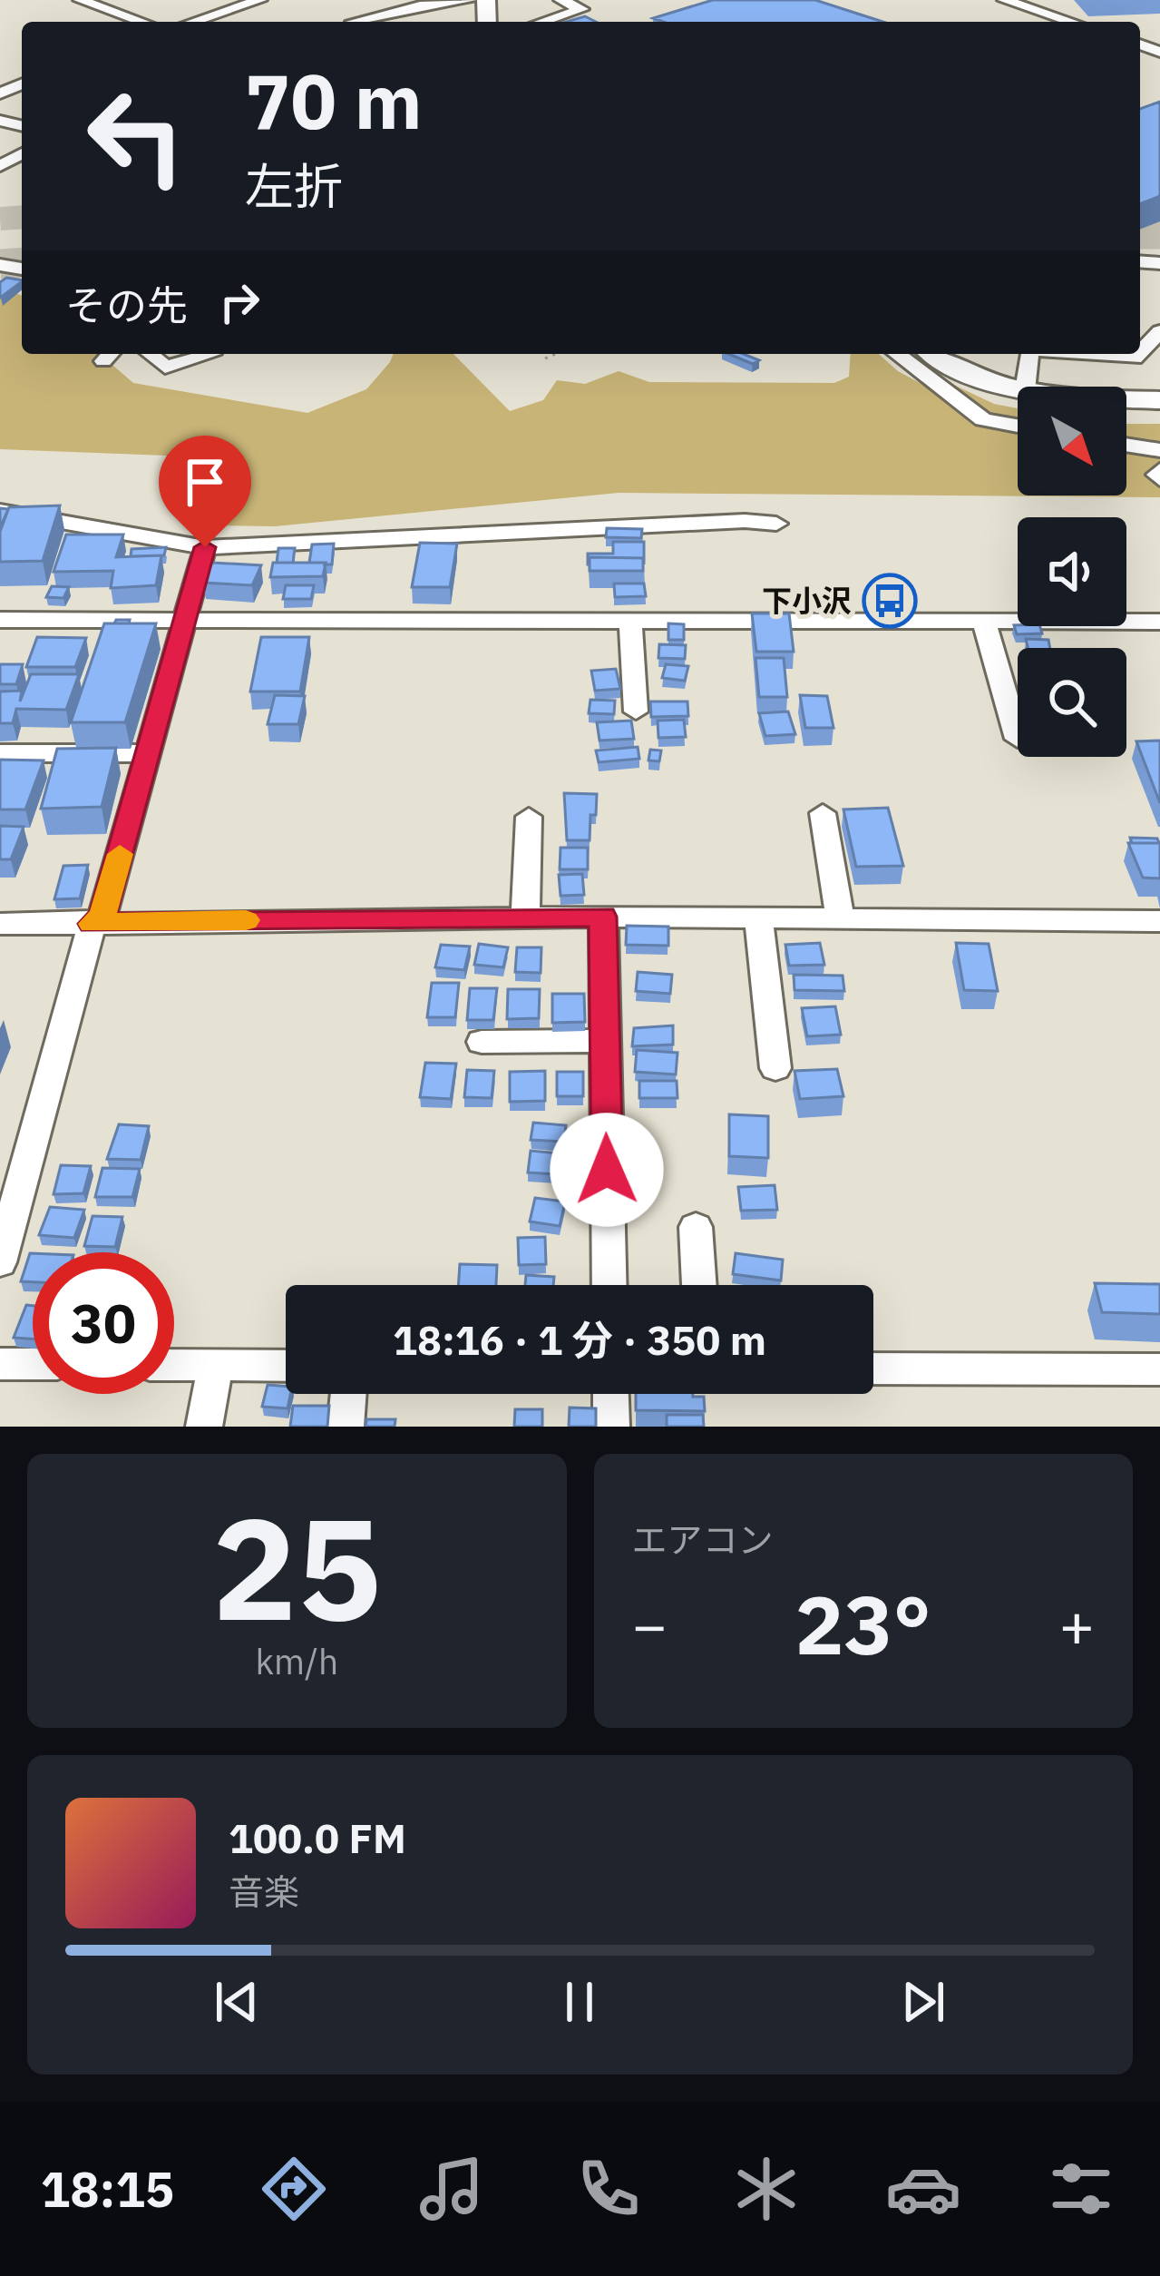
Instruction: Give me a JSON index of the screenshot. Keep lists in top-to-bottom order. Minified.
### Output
{"places":{"bus stop":["下小沢"]},"north":"bottom right","page":{"turn":["70 m","左折"],"then":"その先","limit":"30","trip":"18:16 · 1 分 · 350 m","tile":[["25","km/h"],"エアコン"],"heat":["−","23°","+"],"song":["100.0 FM","音楽"],"tabs":"18:15"}}
